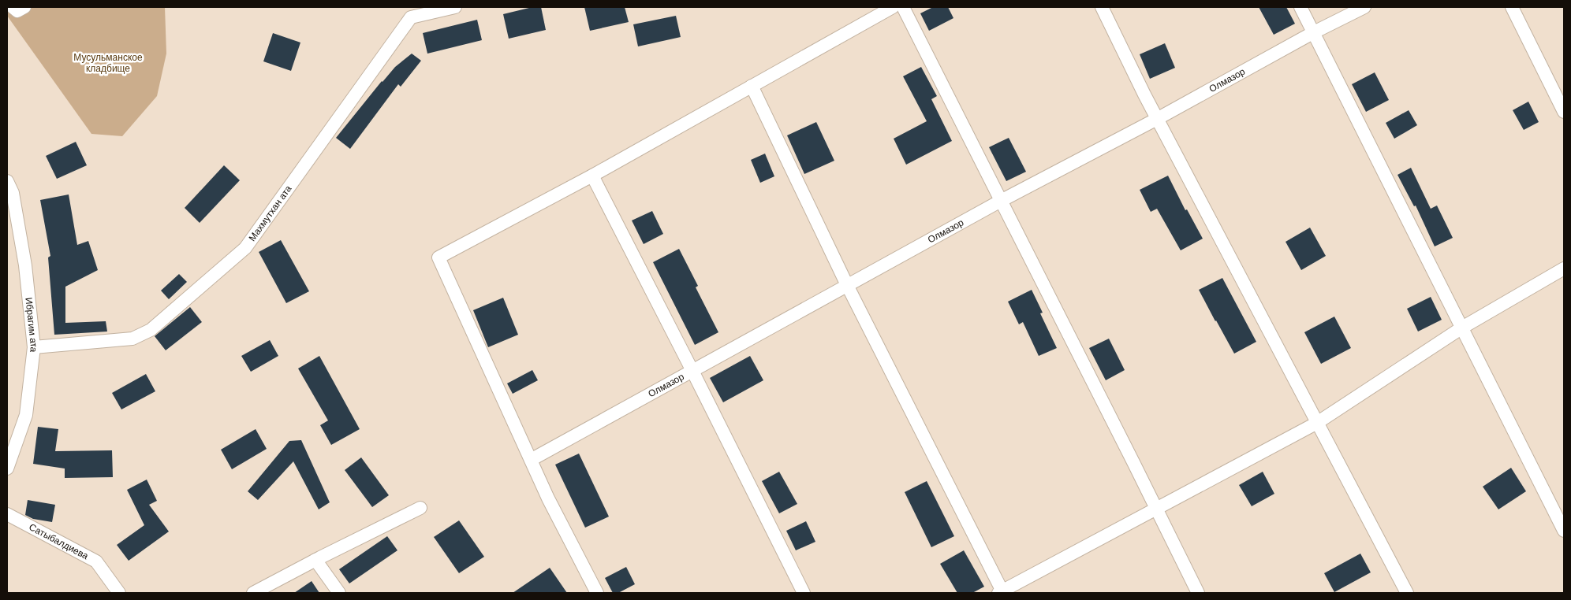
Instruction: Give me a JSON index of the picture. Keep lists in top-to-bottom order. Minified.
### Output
{"streets":{"street":["Олмазор","Махмутхан ата","Ибрагим ата","Сатыбалдиева"]},"crossings":[["Махмутхан ата","Ибрагим ата"]],"parks":["Мусульманское кладбище"]}
